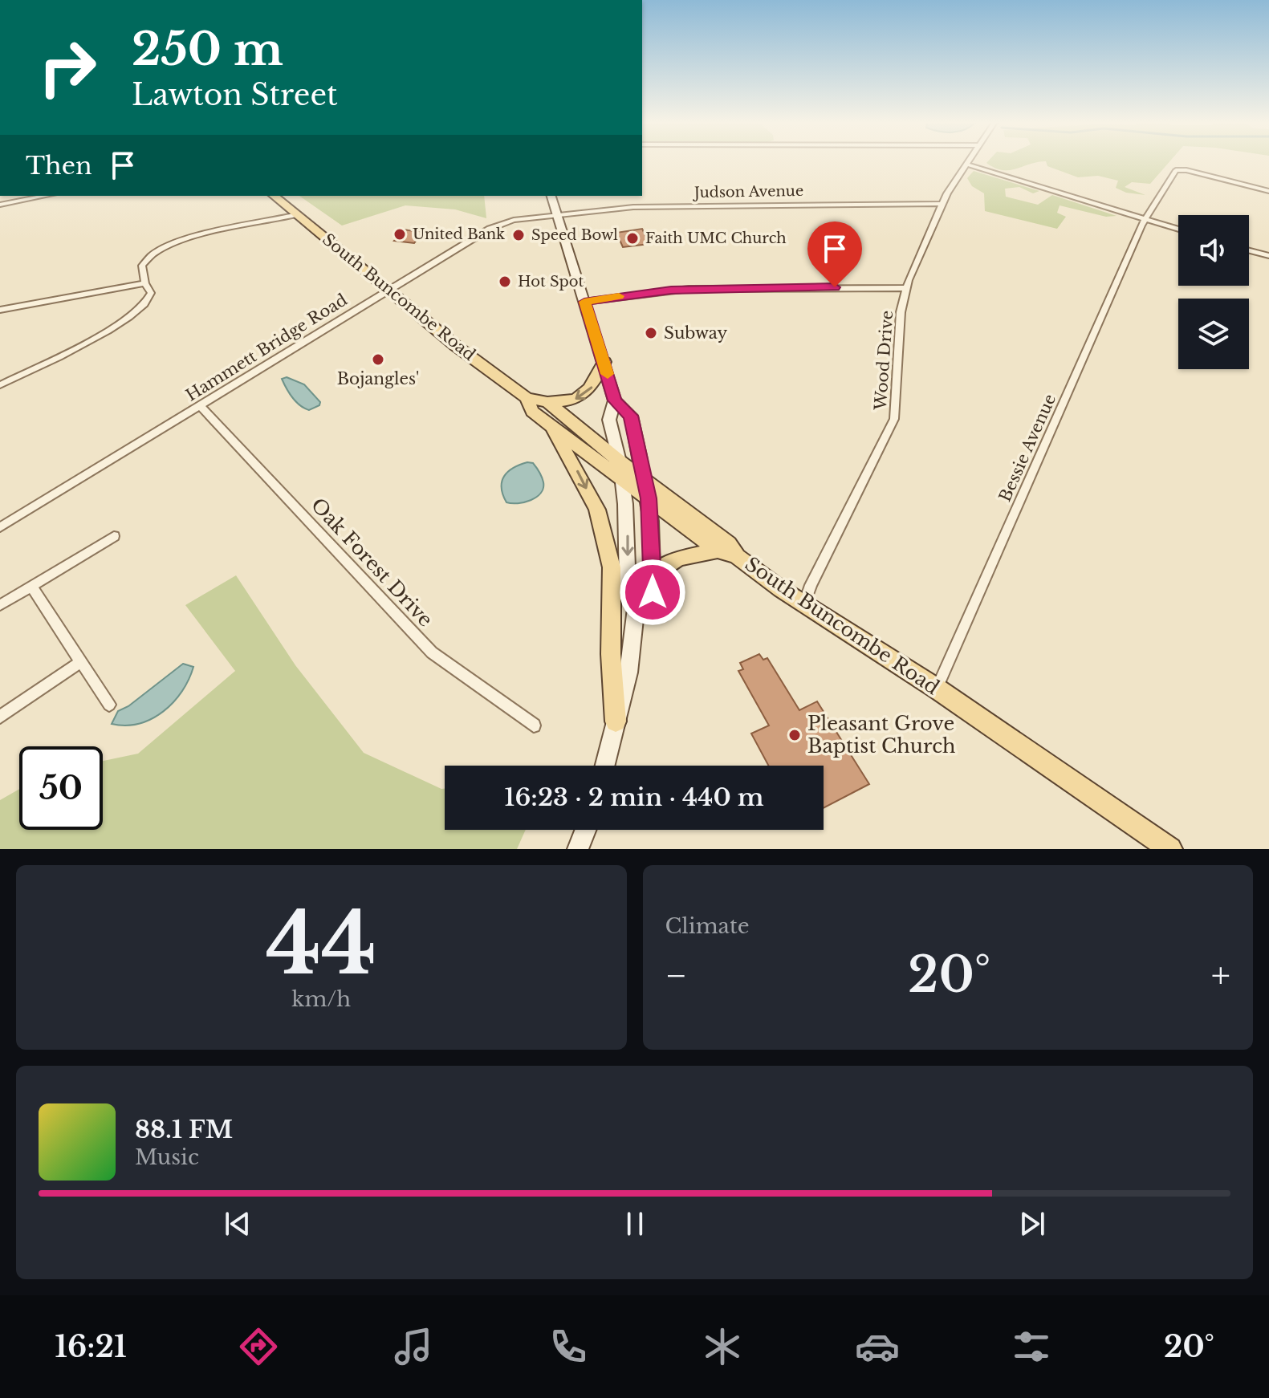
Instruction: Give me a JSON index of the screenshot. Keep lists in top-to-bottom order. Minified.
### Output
{"streets":{"main road":["South Buncombe Road"],"street":["Judson Avenue","Hammett Bridge Road","Wood Drive","Bessie Avenue","Oak Forest Drive"]},"crossings":[["Judson Avenue","Hammett Bridge Road"],["Judson Avenue","Wood Drive"],["South Buncombe Road","Hammett Bridge Road"],["South Buncombe Road","Wood Drive"],["South Buncombe Road","Bessie Avenue"],["Hammett Bridge Road","Oak Forest Drive"]],"places":["United Bank","Speed Bowl","Faith UMC Church","Hot Spot","Subway","Bojangles'","Pleasant Grove Baptist Church"],"page":{"turn":["250 m","Lawton Street"],"then":"Then","limit":"50","trip":"16:23 · 2 min · 440 m","tile":[["44","km/h"],"Climate"],"heat":["−","20°","+"],"song":["88.1 FM","Music"],"tabs":["16:21","20°"]}}
